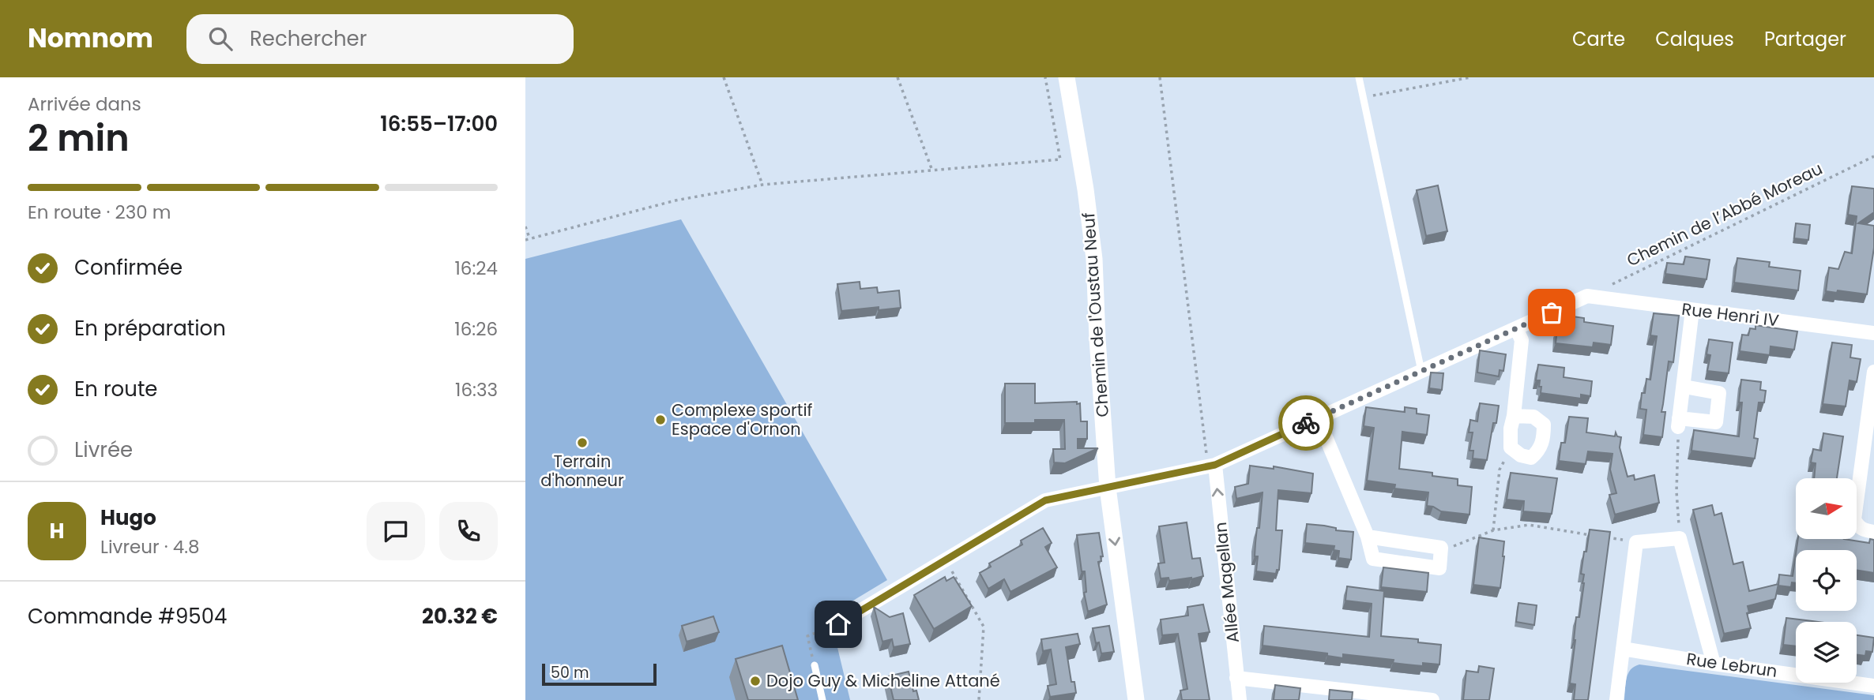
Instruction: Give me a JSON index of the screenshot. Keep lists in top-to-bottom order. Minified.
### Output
{"streets":{"street":["Chemin de l'Oustau Neuf","Rue Henri IV","Allée Magellan","Rue Lebrun"],"path":["Chemin de l’Abbé Moreau"]},"crossings":[["Chemin de l’Abbé Moreau","Rue Henri IV"]],"one_way":["Allée Magellan"],"places":["Complexe sportif Espace d'Ornon","Terrain d'honneur","Dojo Guy & Micheline Attané"],"scale_bar":"50 m","north":"right","page":{"header":"Nomnom","search":"Rechercher","nav":["Carte","Calques","Partager"],"heading":["2 min","Arrivée dans","16:55–17:00"],"panel":["Hugo","Livreur · 4.8","Commande #9504","20.32 €"],"bar":"En route · 230 m","list":[["Confirmée","16:24"],["En préparation","16:26"],["En route","16:33"],"Livrée"],"round":"H","scale":"50 m"}}
